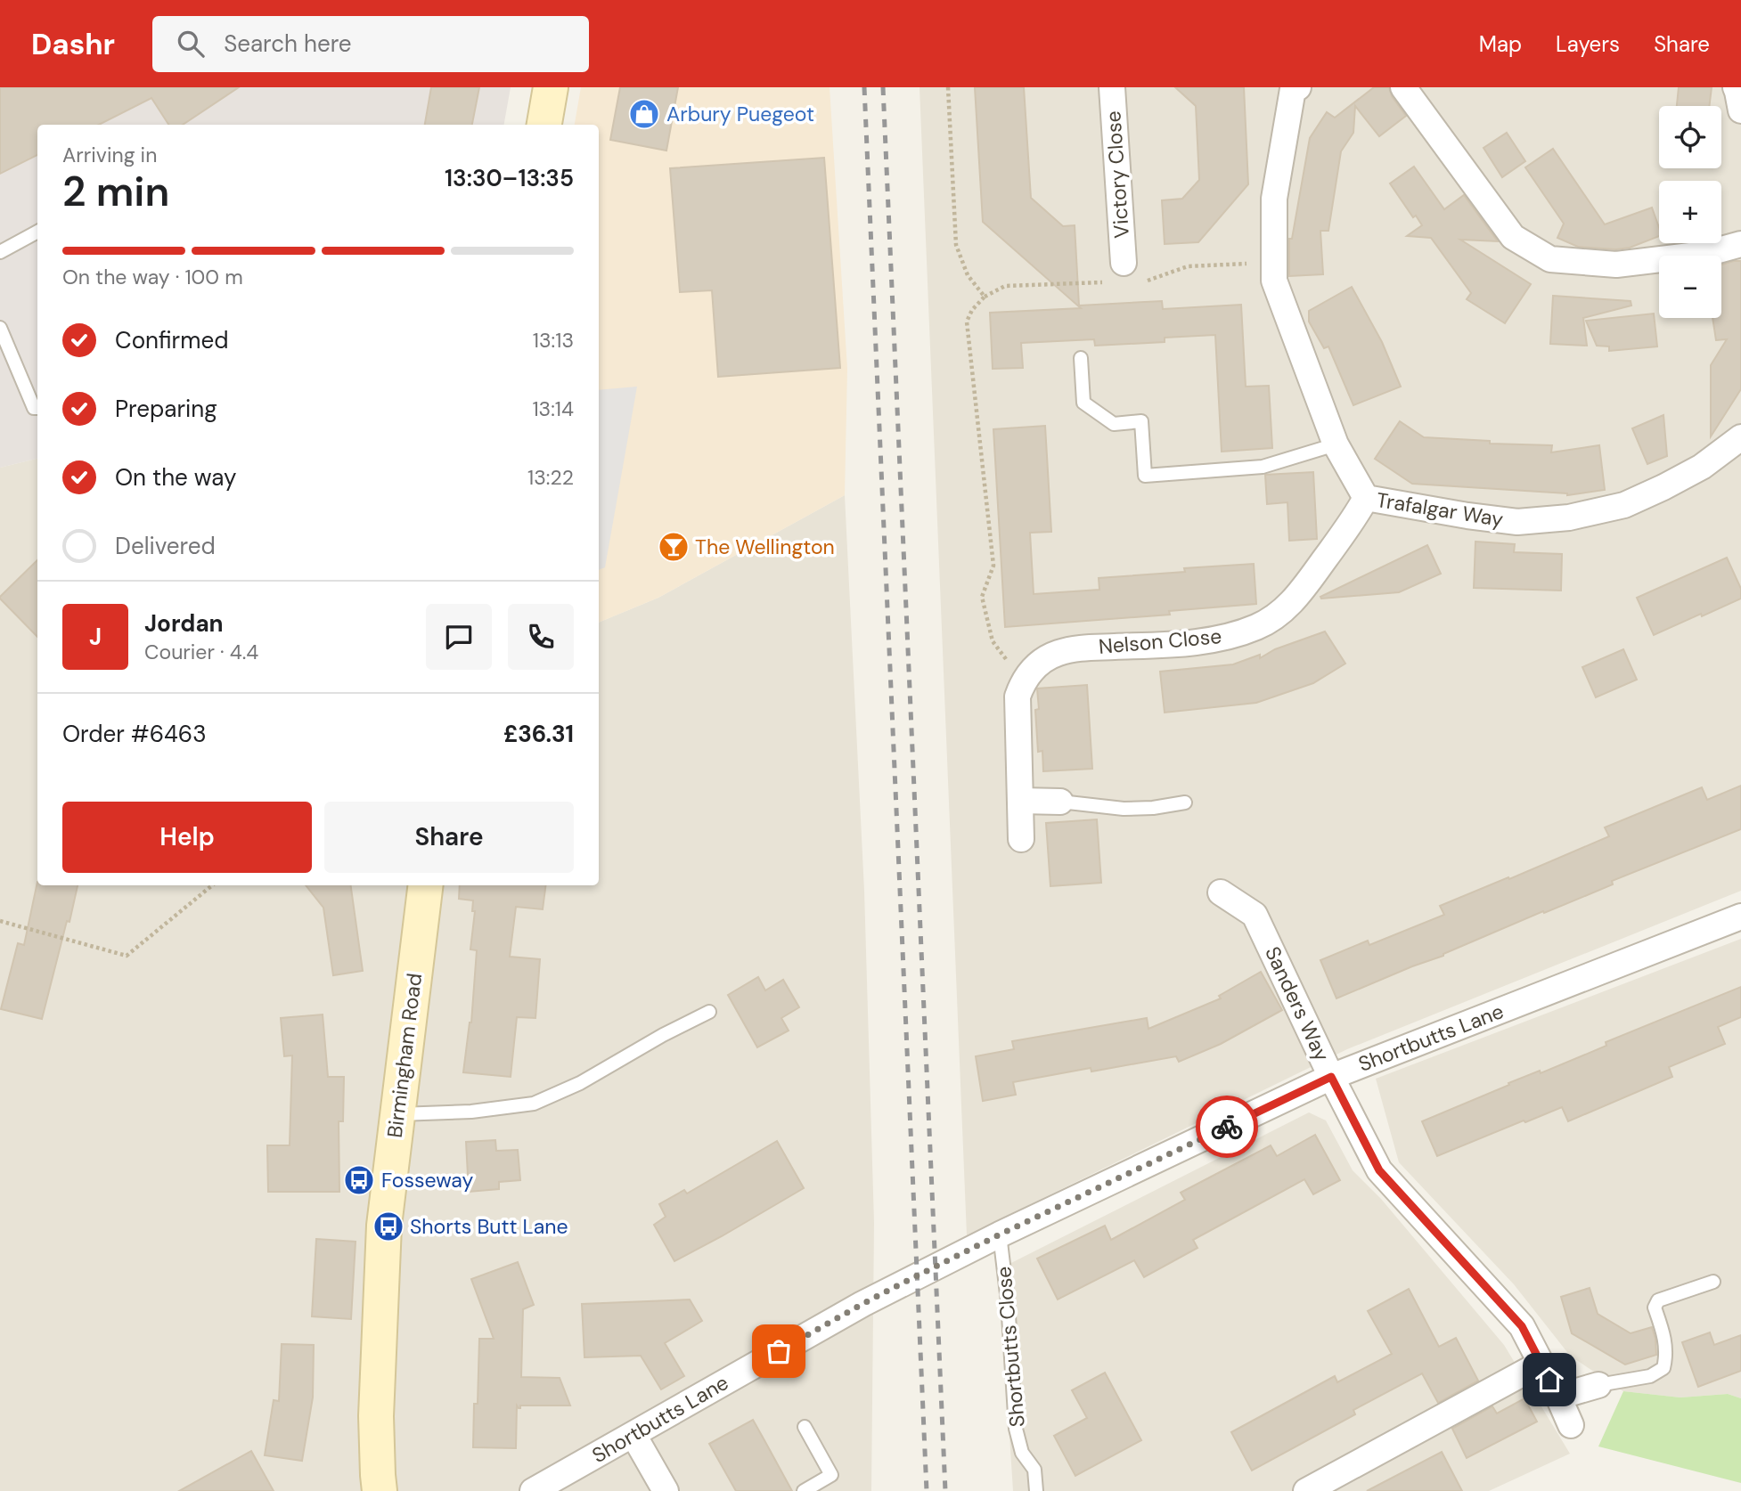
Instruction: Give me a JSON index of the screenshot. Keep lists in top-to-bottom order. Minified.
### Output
{"streets":{"street":["Victory Close","Trafalgar Way","Nelson Close","Sanders Way","Shortbutts Lane","Birmingham Road"],"lane":["Shortbutts Close"]},"crossings":[["Trafalgar Way","Nelson Close"],["Sanders Way","Shortbutts Lane"],["Shortbutts Lane","Shortbutts Close"]],"places":{"shop":["Arbury Puegeot"],"bar":["The Wellington"],"bus stop":["Fosseway","Shorts Butt Lane"]},"page":{"header":"Dashr","search":"Search here","nav":["Map","Layers","Share"],"map_buttons":["+","−"],"heading":["2 min","Arriving in","13:30–13:35"],"panel":["Jordan","Courier · 4.4","Order #6463","£36.31"],"bar":"On the way · 100 m","list":[["Confirmed","13:13"],["Preparing","13:14"],["On the way","13:22"],"Delivered"],"round":"J","buttons":["Help","Share"]}}
